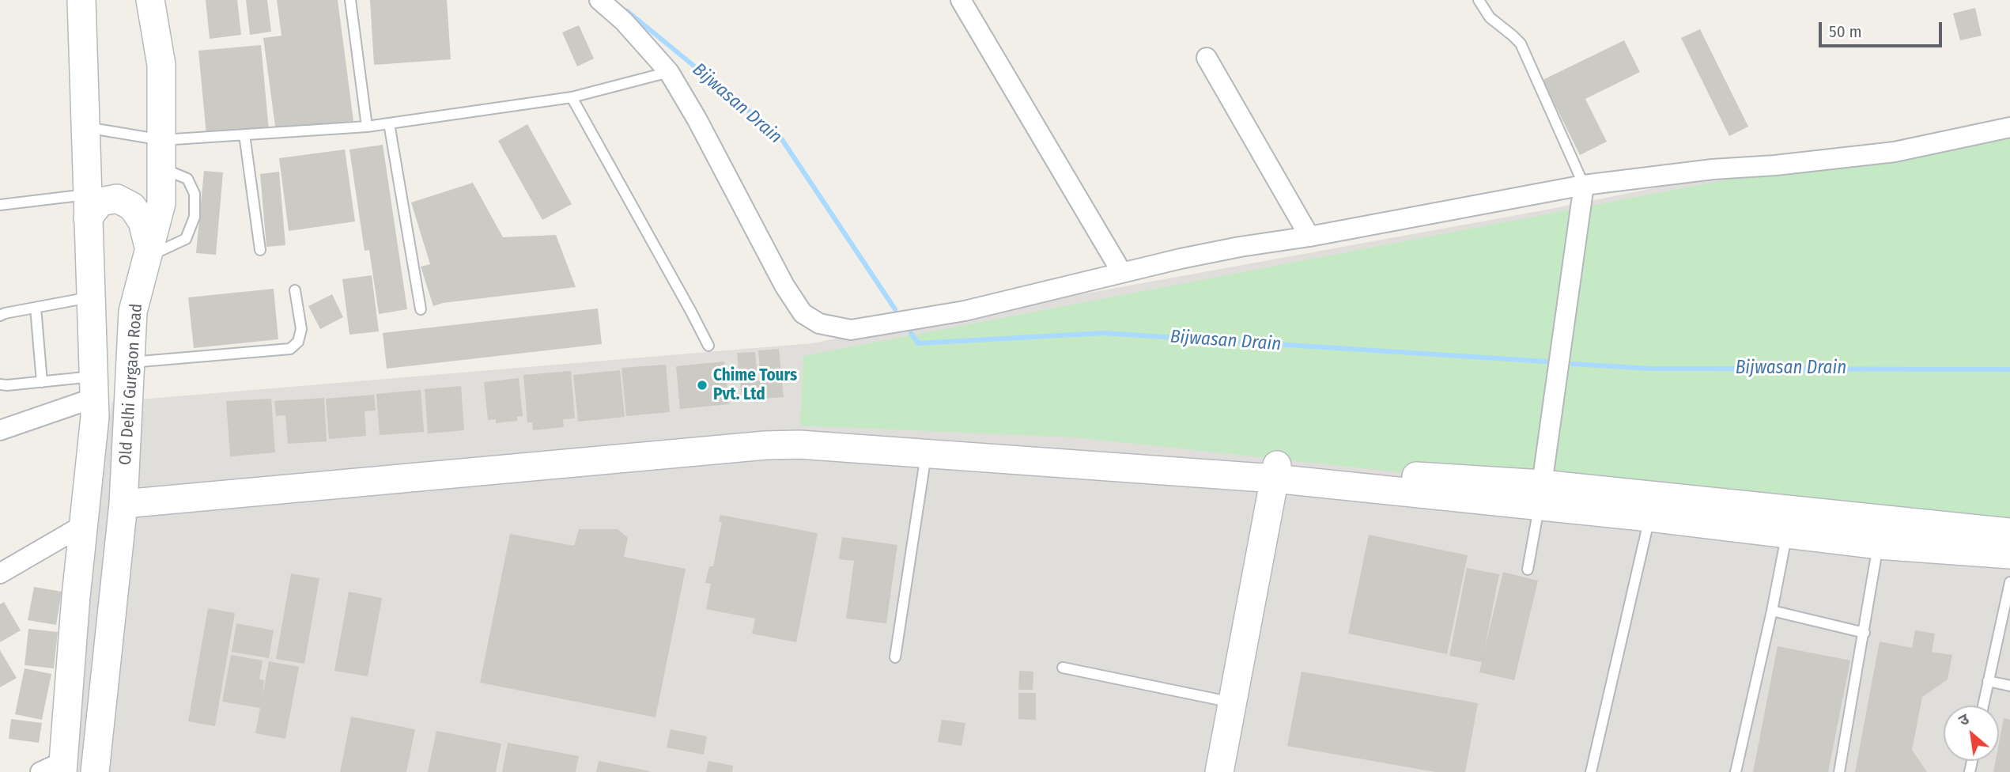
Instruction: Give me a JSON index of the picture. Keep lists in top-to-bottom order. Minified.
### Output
{"streets":{"street":["Old Delhi Gurgaon Road"]},"water":["Bijwasan Drain"],"places":["Chime Tours Pvt. Ltd"],"scale_bar":"50 m","north":"top left"}
